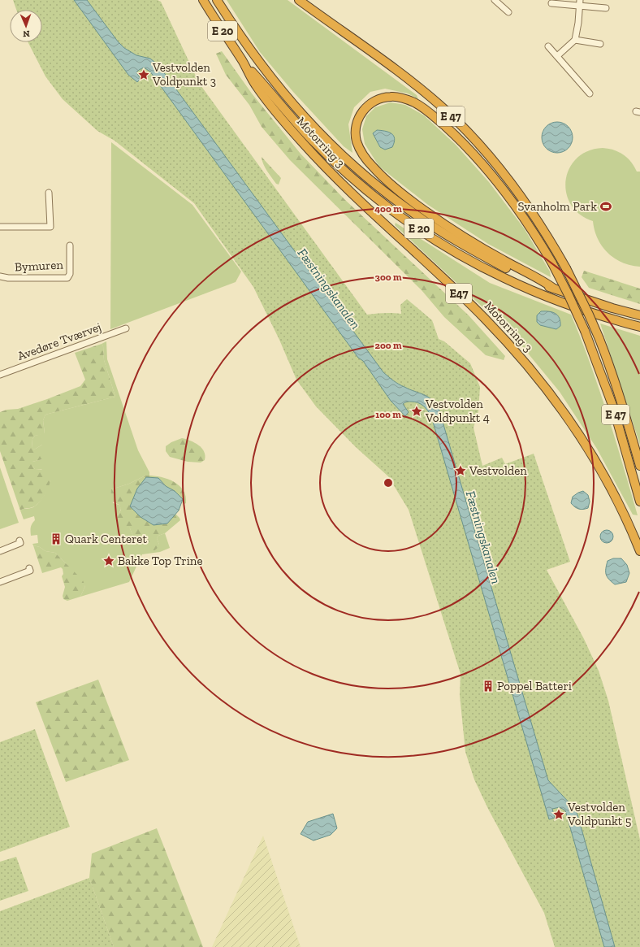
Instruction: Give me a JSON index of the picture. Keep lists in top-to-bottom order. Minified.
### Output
{"streets":{"highway":["E 20","E 47","Motorring 3","E47"],"street":["Bymuren","Avedøre Tværvej"]},"crossings":[["E 20","E 47"],["E 20","Motorring 3"]],"water":["Fæstningskanalen"],"places":{"place":["Vestvolden Voldpunkt 3","Vestvolden Voldpunkt 4","Vestvolden","Bakke Top Trine","Vestvolden Voldpunkt 5"],"sports":["Svanholm Park"],"building":["Quark Centeret","Poppel Batteri"]},"north":"bottom","rings":["400 m","300 m","200 m","100 m"]}
